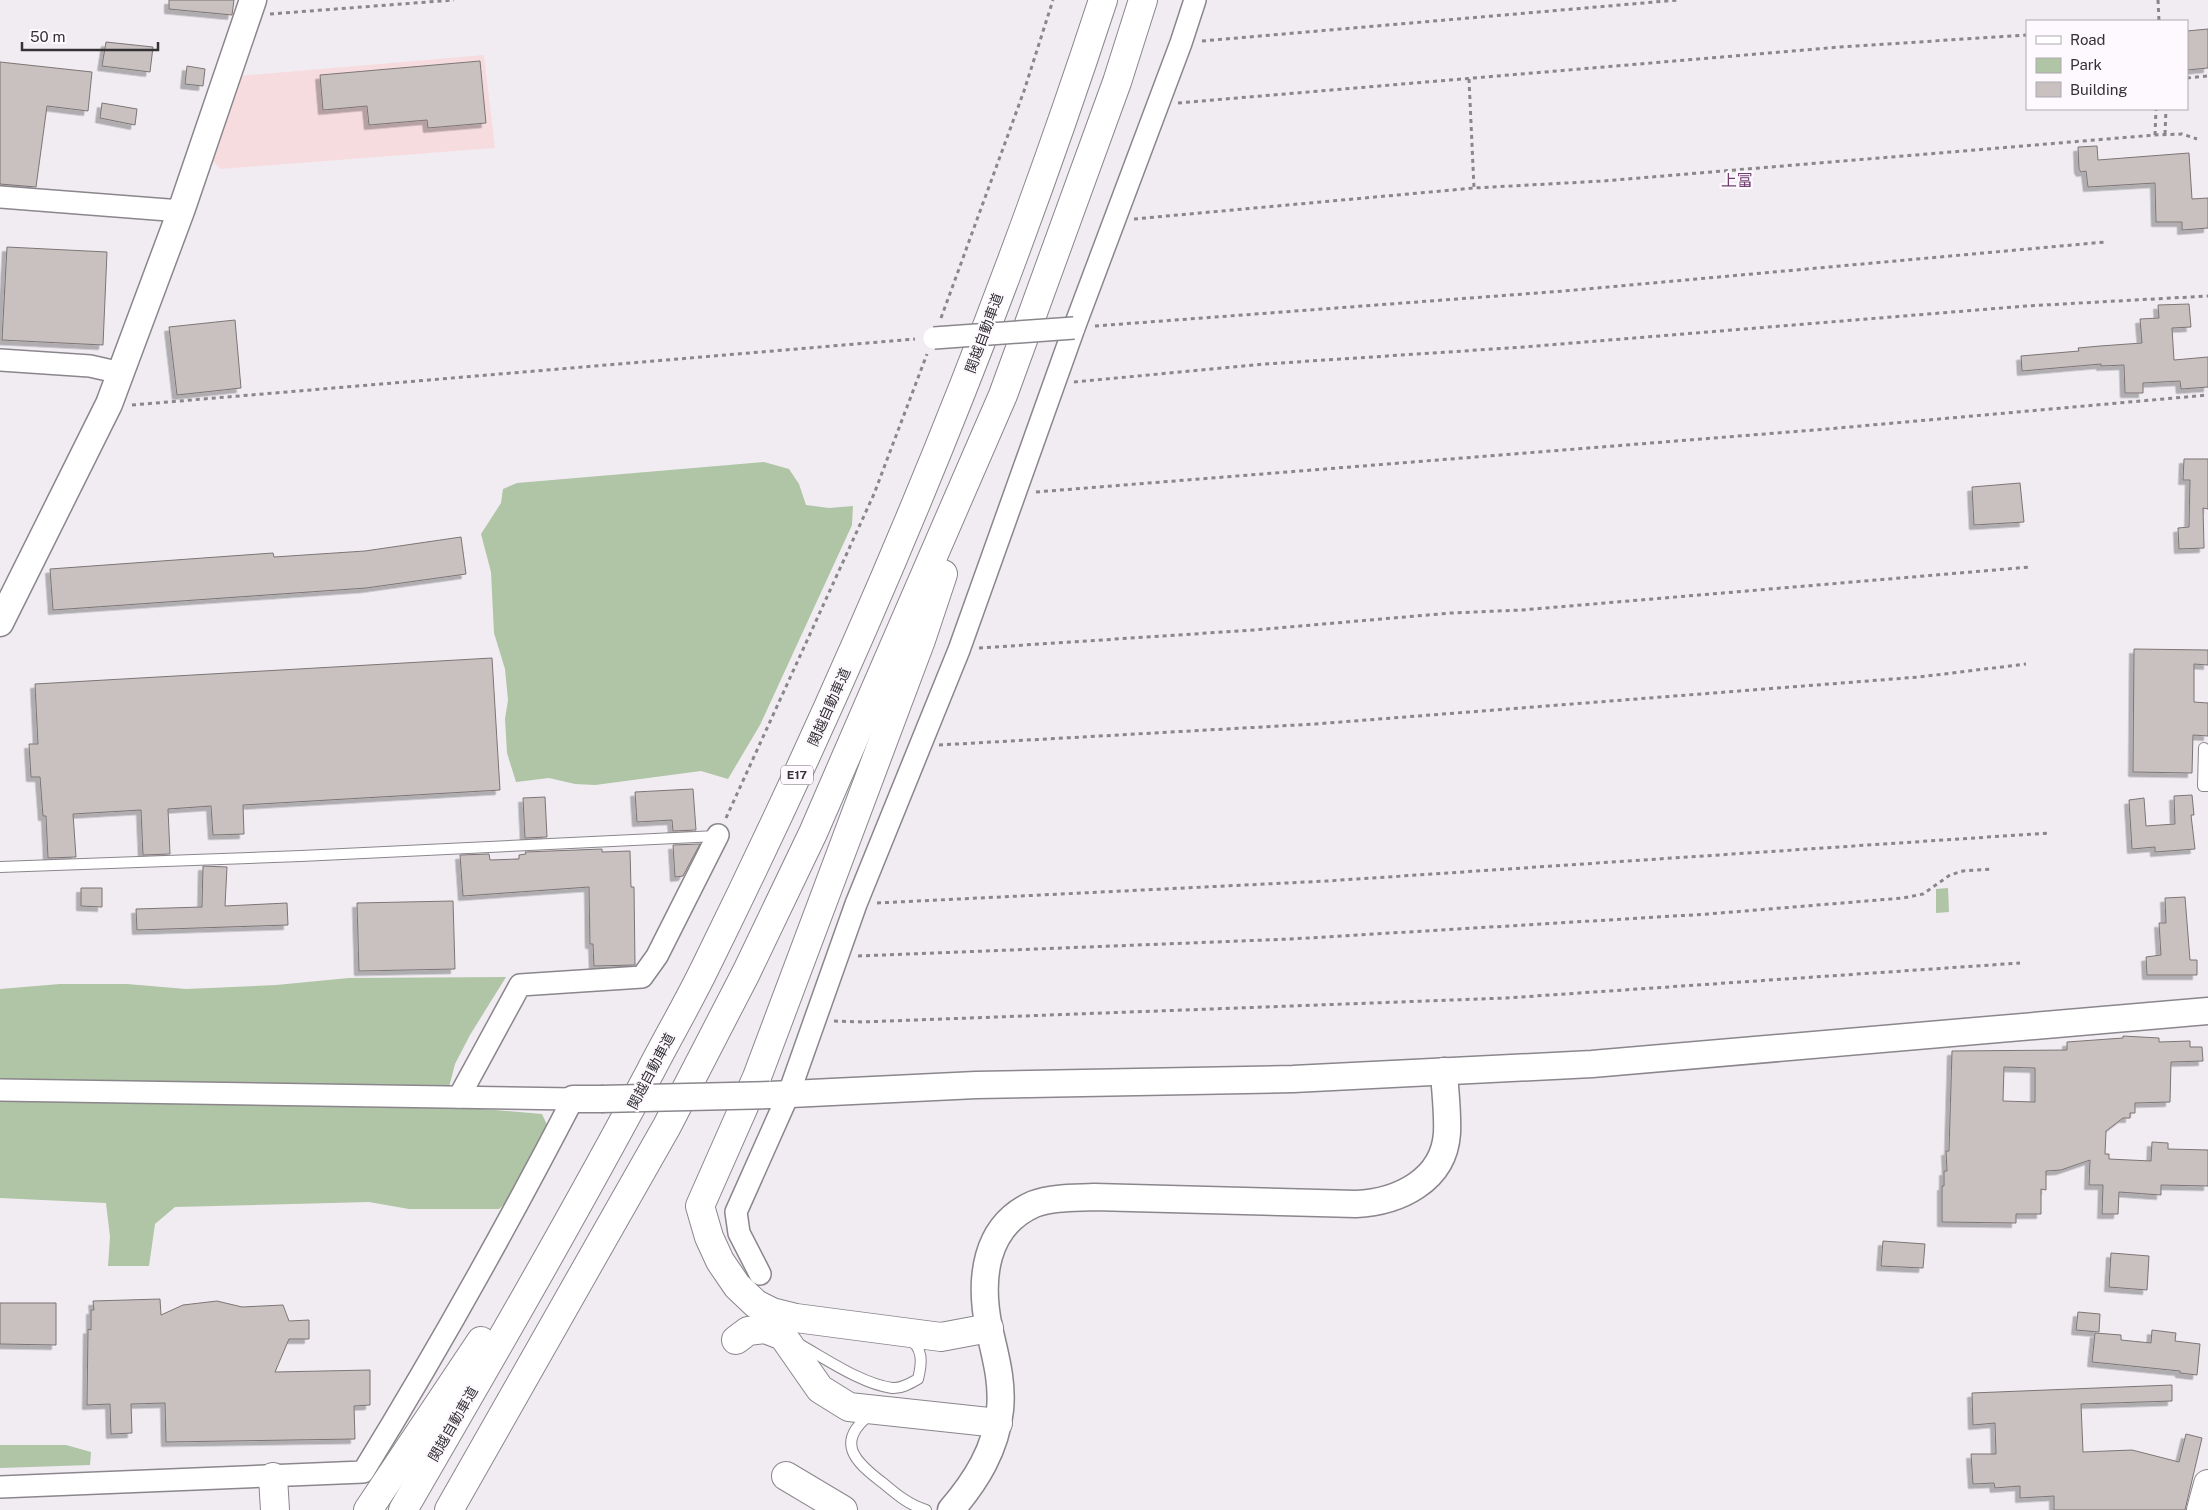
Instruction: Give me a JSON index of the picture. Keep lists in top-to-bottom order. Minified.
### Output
{"streets":{"main road":["関越自動車道","E17"]},"districts":["上富"],"legend":["Road","Park","Building"],"scale_bar":"50 m"}
